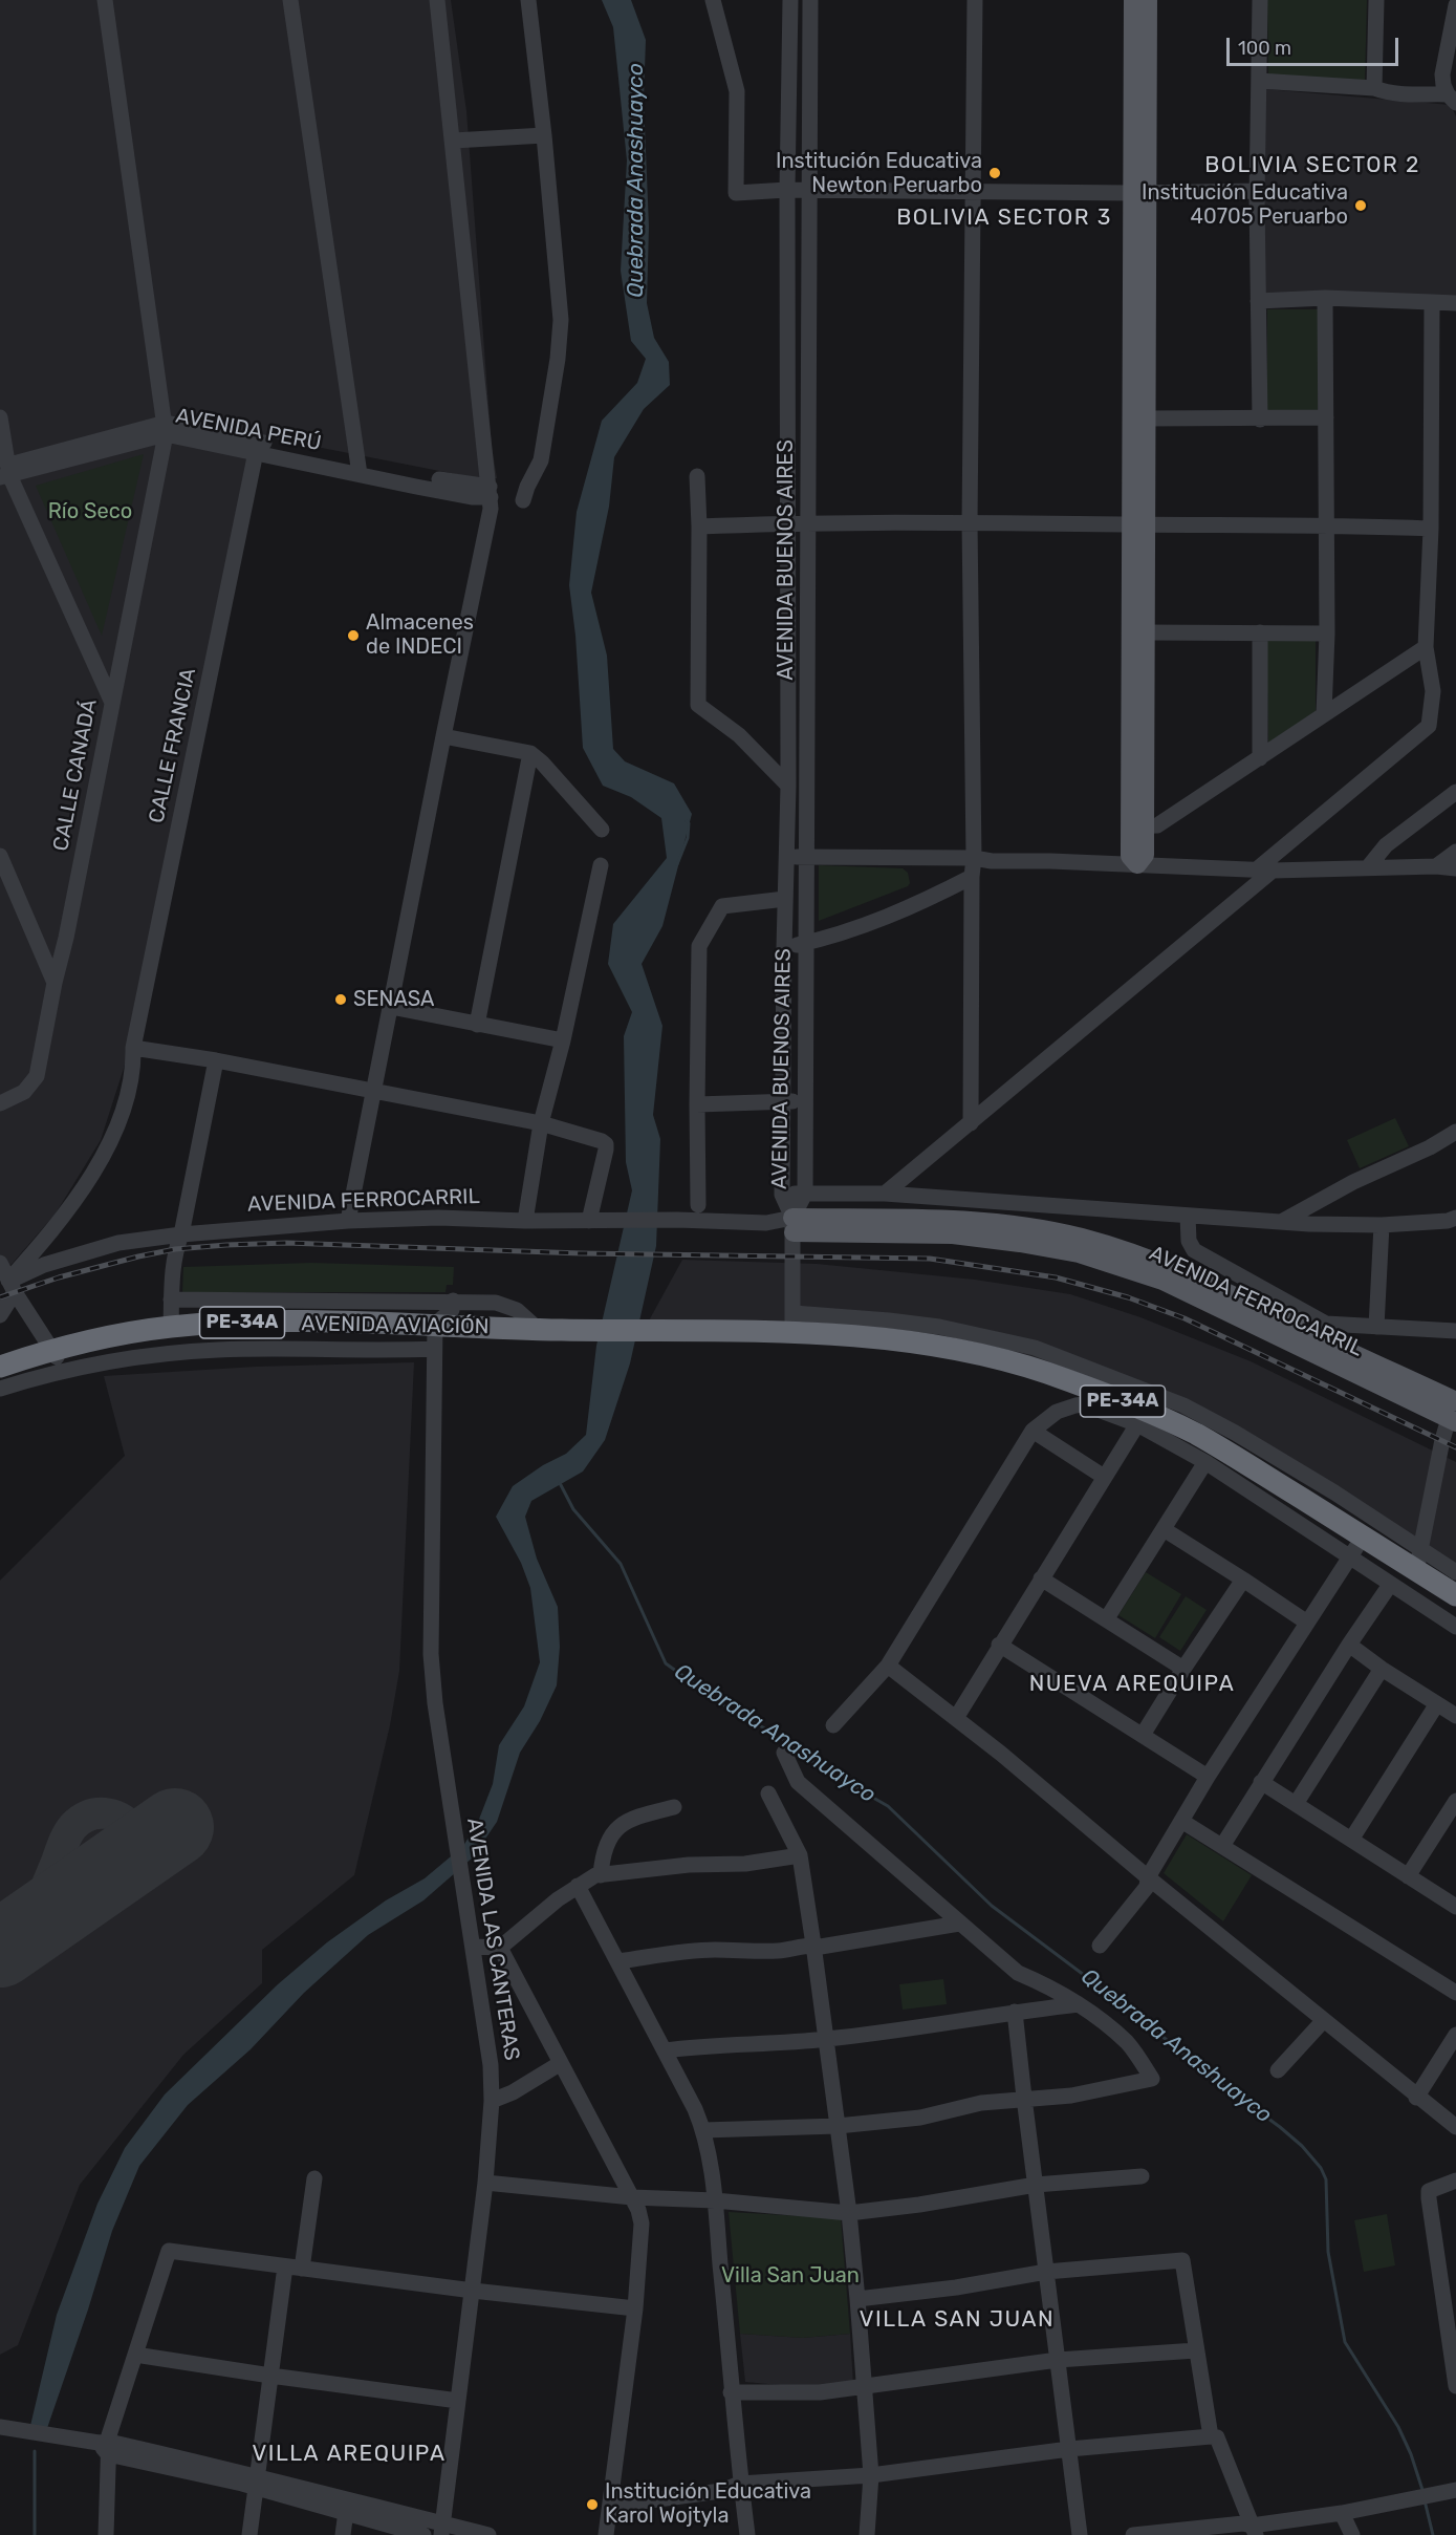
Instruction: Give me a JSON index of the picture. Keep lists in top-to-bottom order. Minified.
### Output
{"streets":{"highway":["PE-34A","AVENIDA AVIACIÓN"],"main road":["AVENIDA FERROCARRIL"],"street":["AVENIDA PERÚ","AVENIDA BUENOS AIRES","CALLE FRANCIA","CALLE CANADÁ","AVENIDA LAS CANTERAS"]},"crossings":[["AVENIDA PERÚ","CALLE FRANCIA"],["AVENIDA PERÚ","CALLE CANADÁ"],["AVENIDA BUENOS AIRES","AVENIDA FERROCARRIL"],["CALLE FRANCIA","AVENIDA FERROCARRIL"],["PE-34A","AVENIDA AVIACIÓN"],["AVENIDA AVIACIÓN","AVENIDA LAS CANTERAS"]],"districts":["BOLIVIA SECTOR 2","BOLIVIA SECTOR 3","NUEVA AREQUIPA","VILLA SAN JUAN","VILLA AREQUIPA"],"water":["Quebrada Anashuayco"],"parks":["Río Seco","Villa San Juan"],"places":["Institución Educativa Newton Peruarbo","Institución Educativa 40705 Peruarbo","Almacenes de INDECI","SENASA","Institución Educativa Karol Wojtyla"],"scale_bar":"100 m"}
